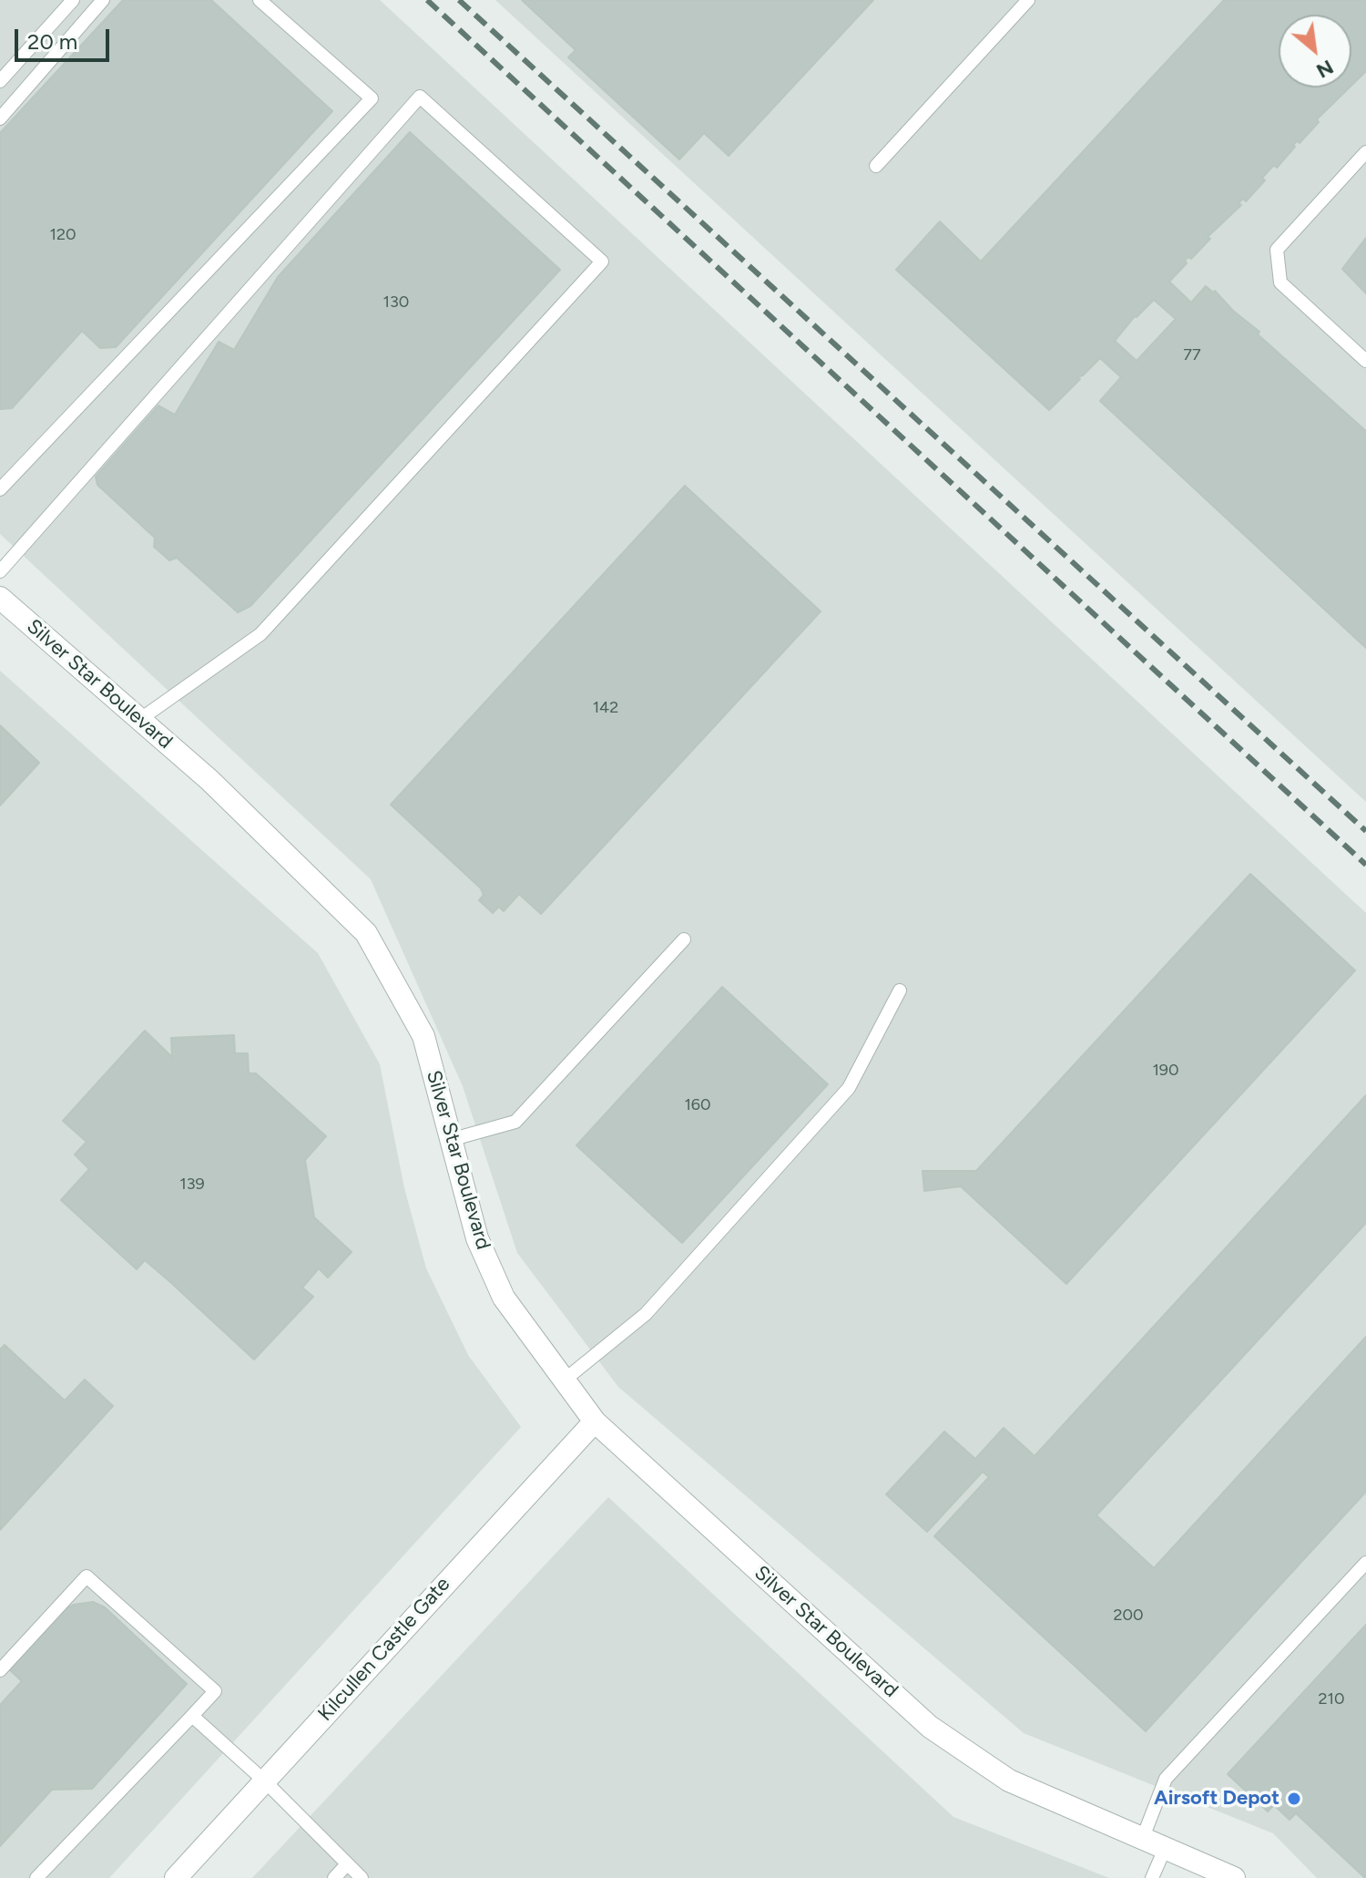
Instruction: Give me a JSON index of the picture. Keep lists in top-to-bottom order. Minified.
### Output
{"streets":{"street":["Silver Star Boulevard","Kilcullen Castle Gate"]},"crossings":[["Silver Star Boulevard","Kilcullen Castle Gate"]],"places":["Airsoft Depot"],"house_numbers":["120","130","77","142","190","160","139","200","210"],"scale_bar":"20 m","north":"bottom right"}
